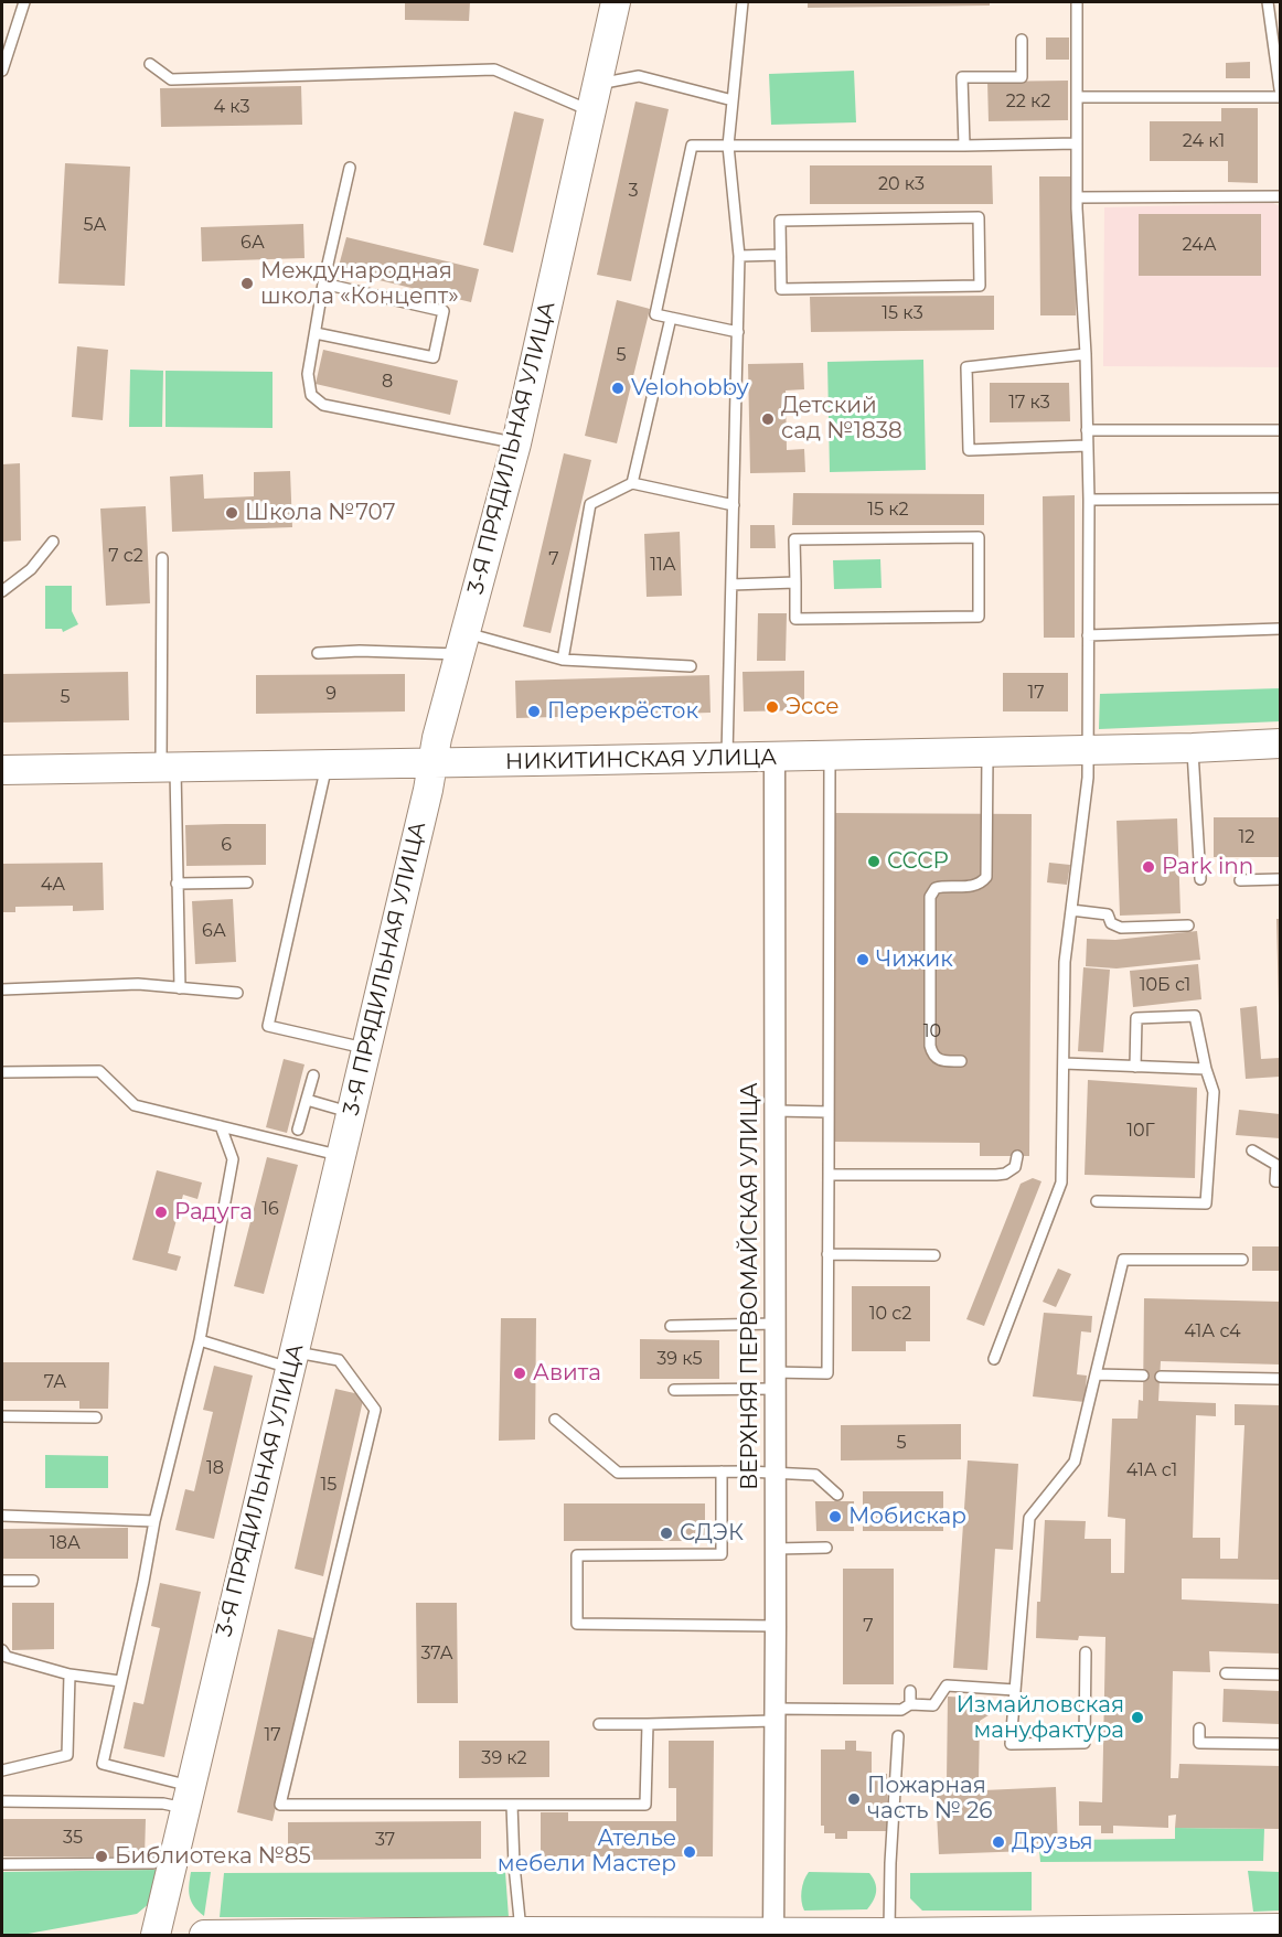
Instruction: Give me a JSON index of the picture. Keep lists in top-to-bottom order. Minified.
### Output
{"streets":{"street":["3-Я ПРЯДИЛЬНАЯ УЛИЦА","НИКИТИНСКАЯ УЛИЦА","ВЕРХНЯЯ ПЕРВОМАЙСКАЯ УЛИЦА"]},"crossings":[["3-Я ПРЯДИЛЬНАЯ УЛИЦА","НИКИТИНСКАЯ УЛИЦА"],["НИКИТИНСКАЯ УЛИЦА","ВЕРХНЯЯ ПЕРВОМАЙСКАЯ УЛИЦА"]],"places":["Международная школа «Концепт»","Velohobby","Детский сад №1838","Школа №707","Эссе","Перекрёсток","СССР","Park inn","Чижик","Радуга","Авита","Мобискар","СДЭК","Измайловская мануфактура","Пожарная часть № 26","Друзья","Ателье мебели Мастер","Библиотека №85"],"house_numbers":["22 к2","4 к3","24 к1","20 к3","3","5А","6А","24А","15 к3","5","8","17 к3","15 к2","7 с2","7","11А","17","9","5","12","6","4А","6А","10Б с1","10","10Г","16","10 с2","41А с4","39 к5","7А","5","18","41А с1","15","18А","7","37А","17","39 к2","35","37"]}
